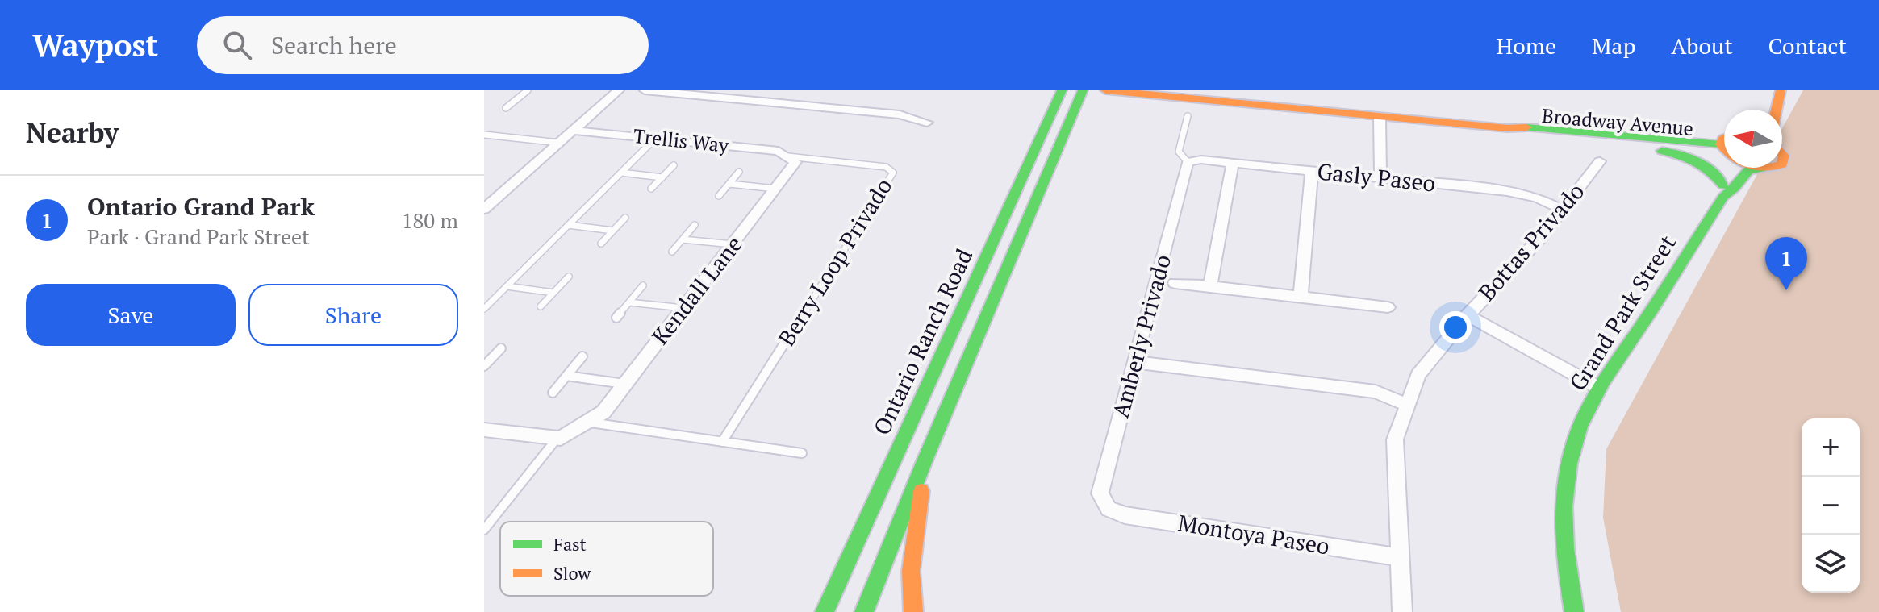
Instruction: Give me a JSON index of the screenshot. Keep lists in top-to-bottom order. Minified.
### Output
{"streets":{"street":["Broadway Avenue","Trellis Way","Gasly Paseo","Bottas Privado","Kendall Lane","Grand Park Street","Amberly Privado","Ontario Ranch Road","Montoya Paseo"],"lane":["Berry Loop Privado"]},"crossings":[["Trellis Way","Berry Loop Privado"],["Trellis Way","Kendall Lane"],["Gasly Paseo","Bottas Privado"],["Gasly Paseo","Amberly Privado"],["Bottas Privado","Montoya Paseo"],["Berry Loop Privado","Kendall Lane"],["Amberly Privado","Montoya Paseo"]],"legend":["Fast","Slow"],"north":"left","page":{"header":"Waypost","search":"Search here","nav":["Home","Map","About","Contact"],"heading":"Nearby","list":[{"mark":"1","name":"Ontario Grand Park","note":"Park · Grand Park Street","value":"180 m"}],"pins":"1","buttons":["Save","Share"],"map_buttons":["+","−"]}}
